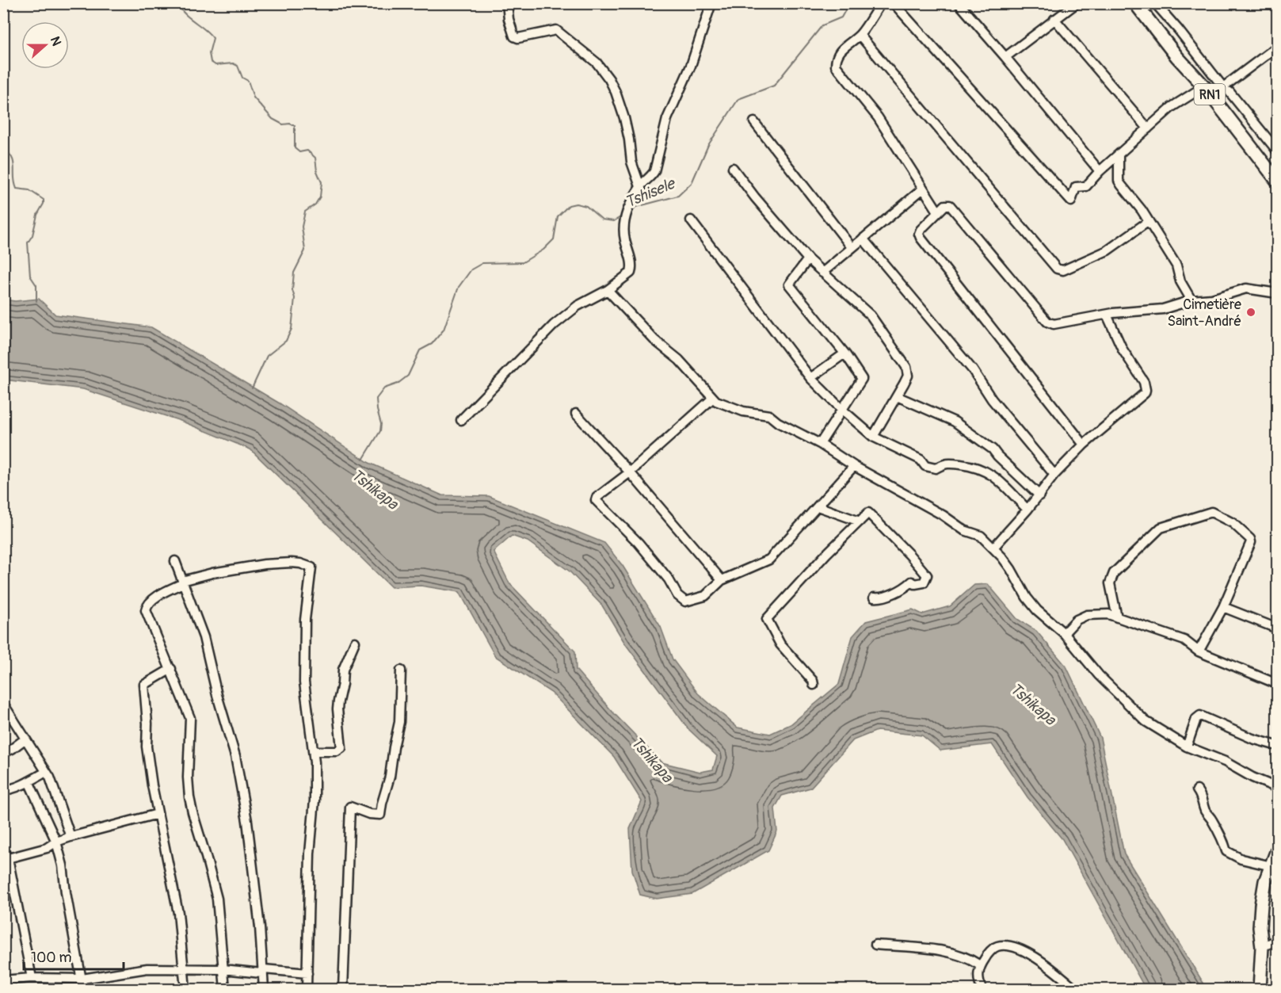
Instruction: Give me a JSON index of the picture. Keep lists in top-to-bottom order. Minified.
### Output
{"streets":{"highway":["RN1"]},"water":["Tshisele","Tshikapa"],"places":["Cimetière Saint-André"],"scale_bar":"100 m","north":"right"}
